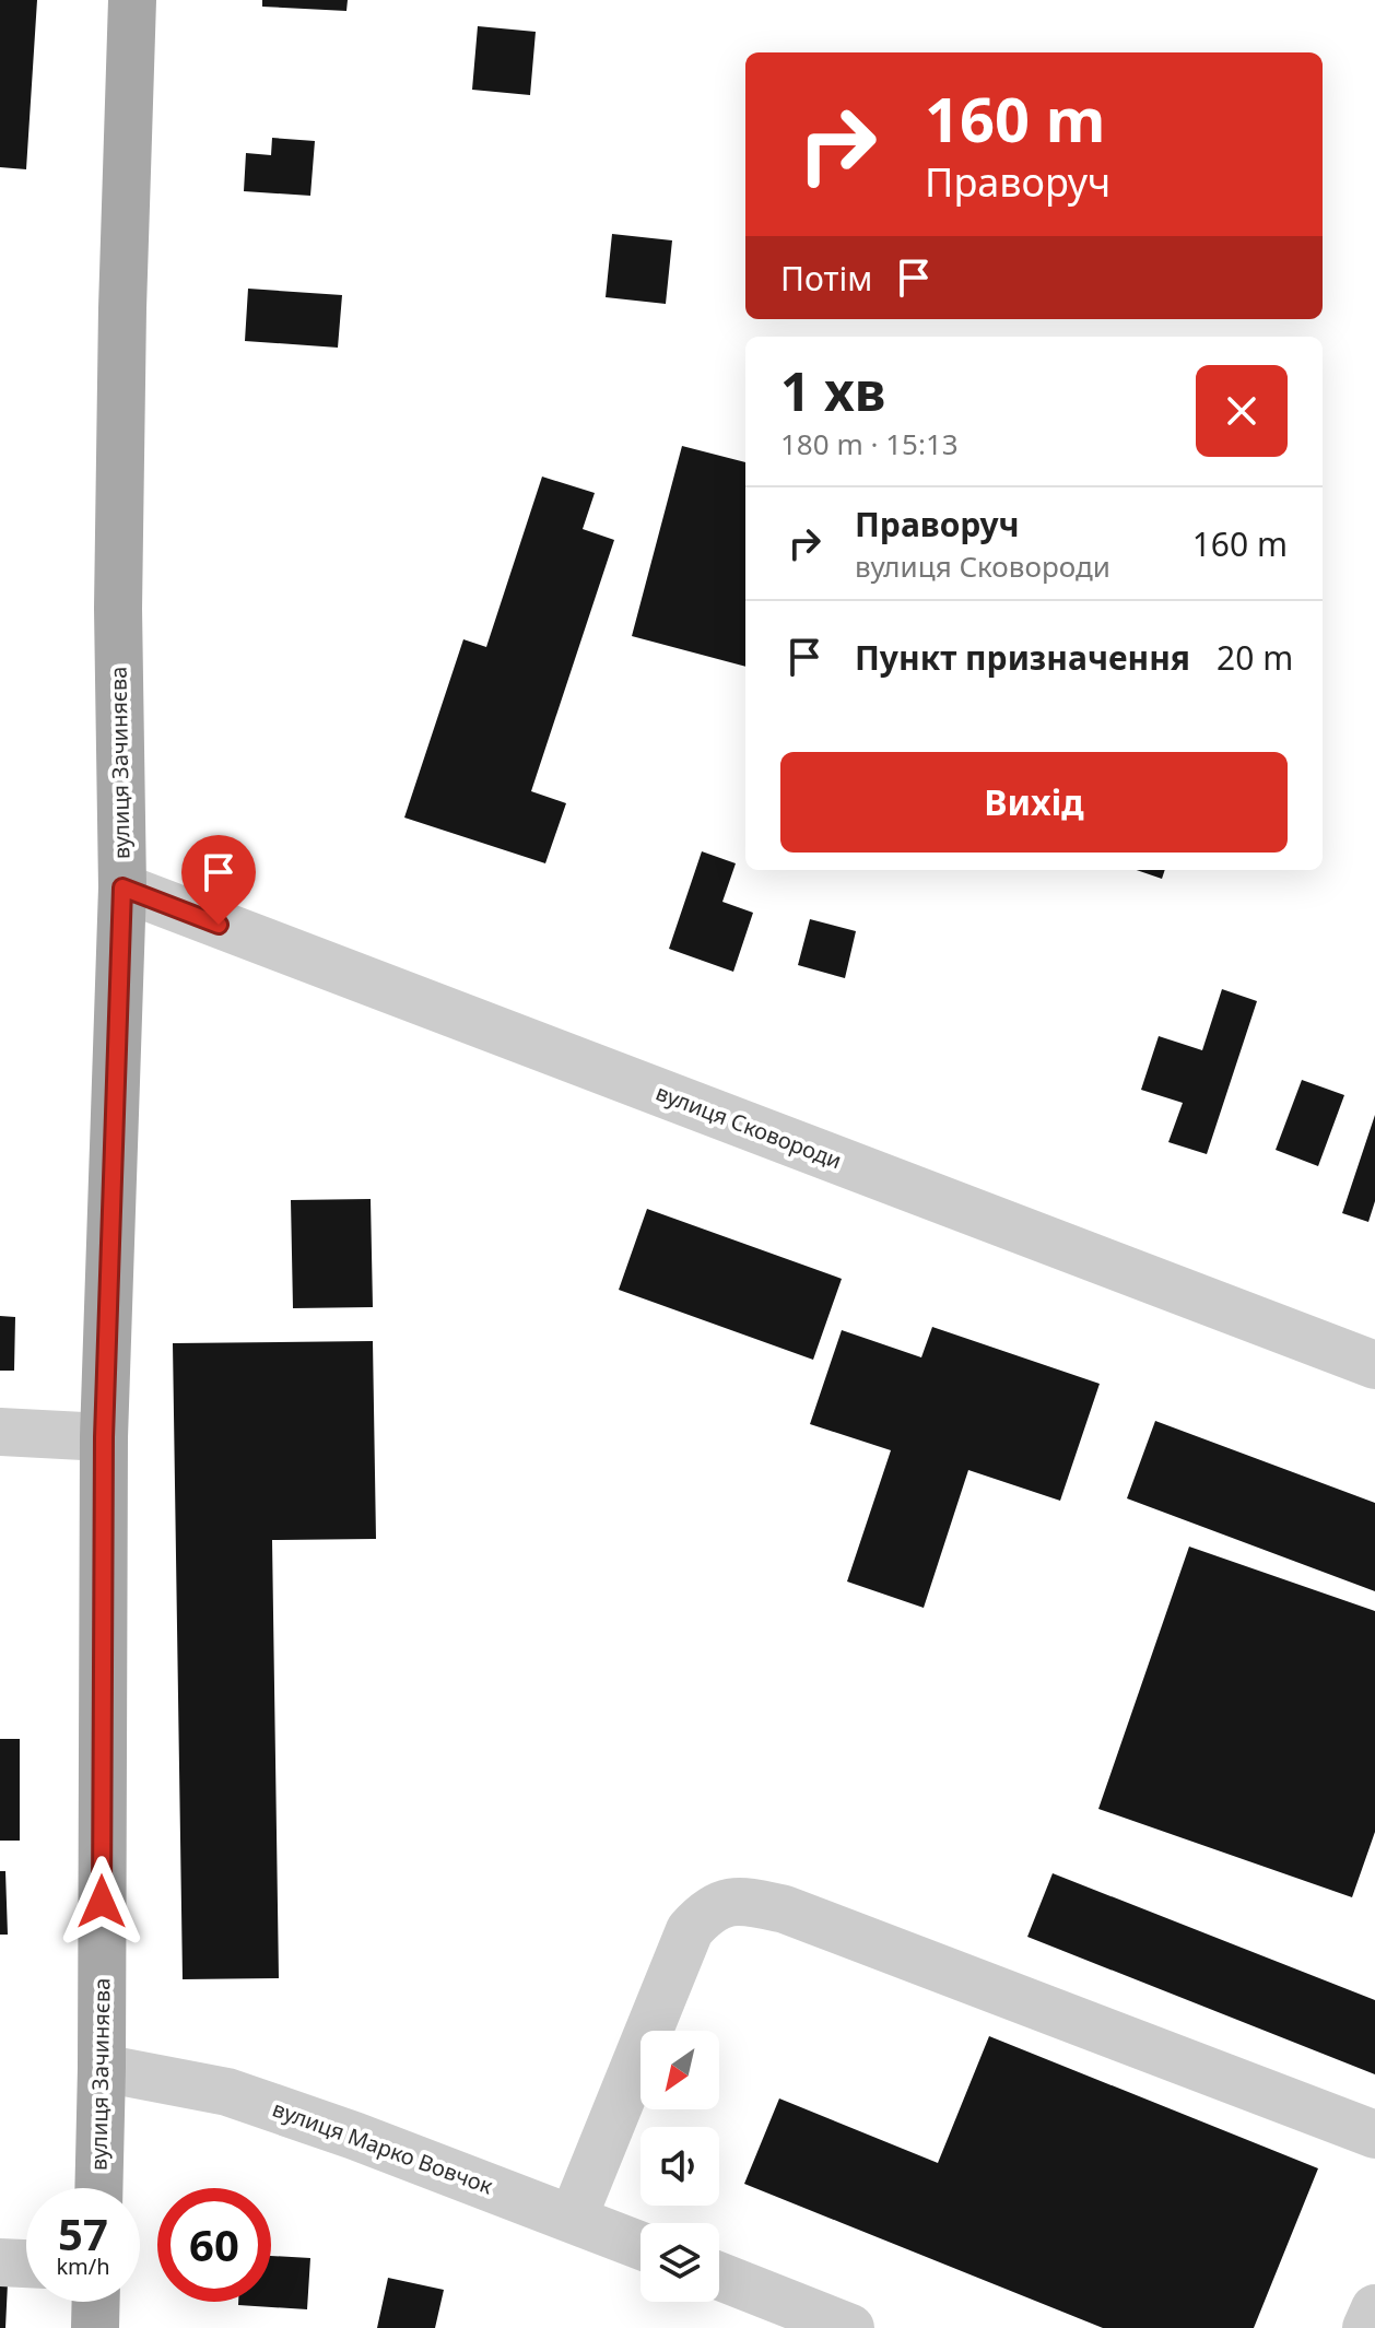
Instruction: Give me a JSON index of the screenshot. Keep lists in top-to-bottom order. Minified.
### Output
{"streets":{"main road":["вулиця Зачиняєва"],"street":["вулиця Сковороди","вулиця Марко Вовчок"]},"crossings":[["вулиця Зачиняєва","вулиця Сковороди"],["вулиця Зачиняєва","вулиця Марко Вовчок"]],"north":"bottom left","page":{"turn":["160 m","Праворуч"],"then":"Потім","heading":["1 хв","180 m · 15:13"],"list":[{"name":"Праворуч","note":"вулиця Сковороди","value":"160 m"},{"name":"Пункт призначення","value":"20 m"}],"buttons":"Вихід","speed":"57 km/h","limit":"60"}}
